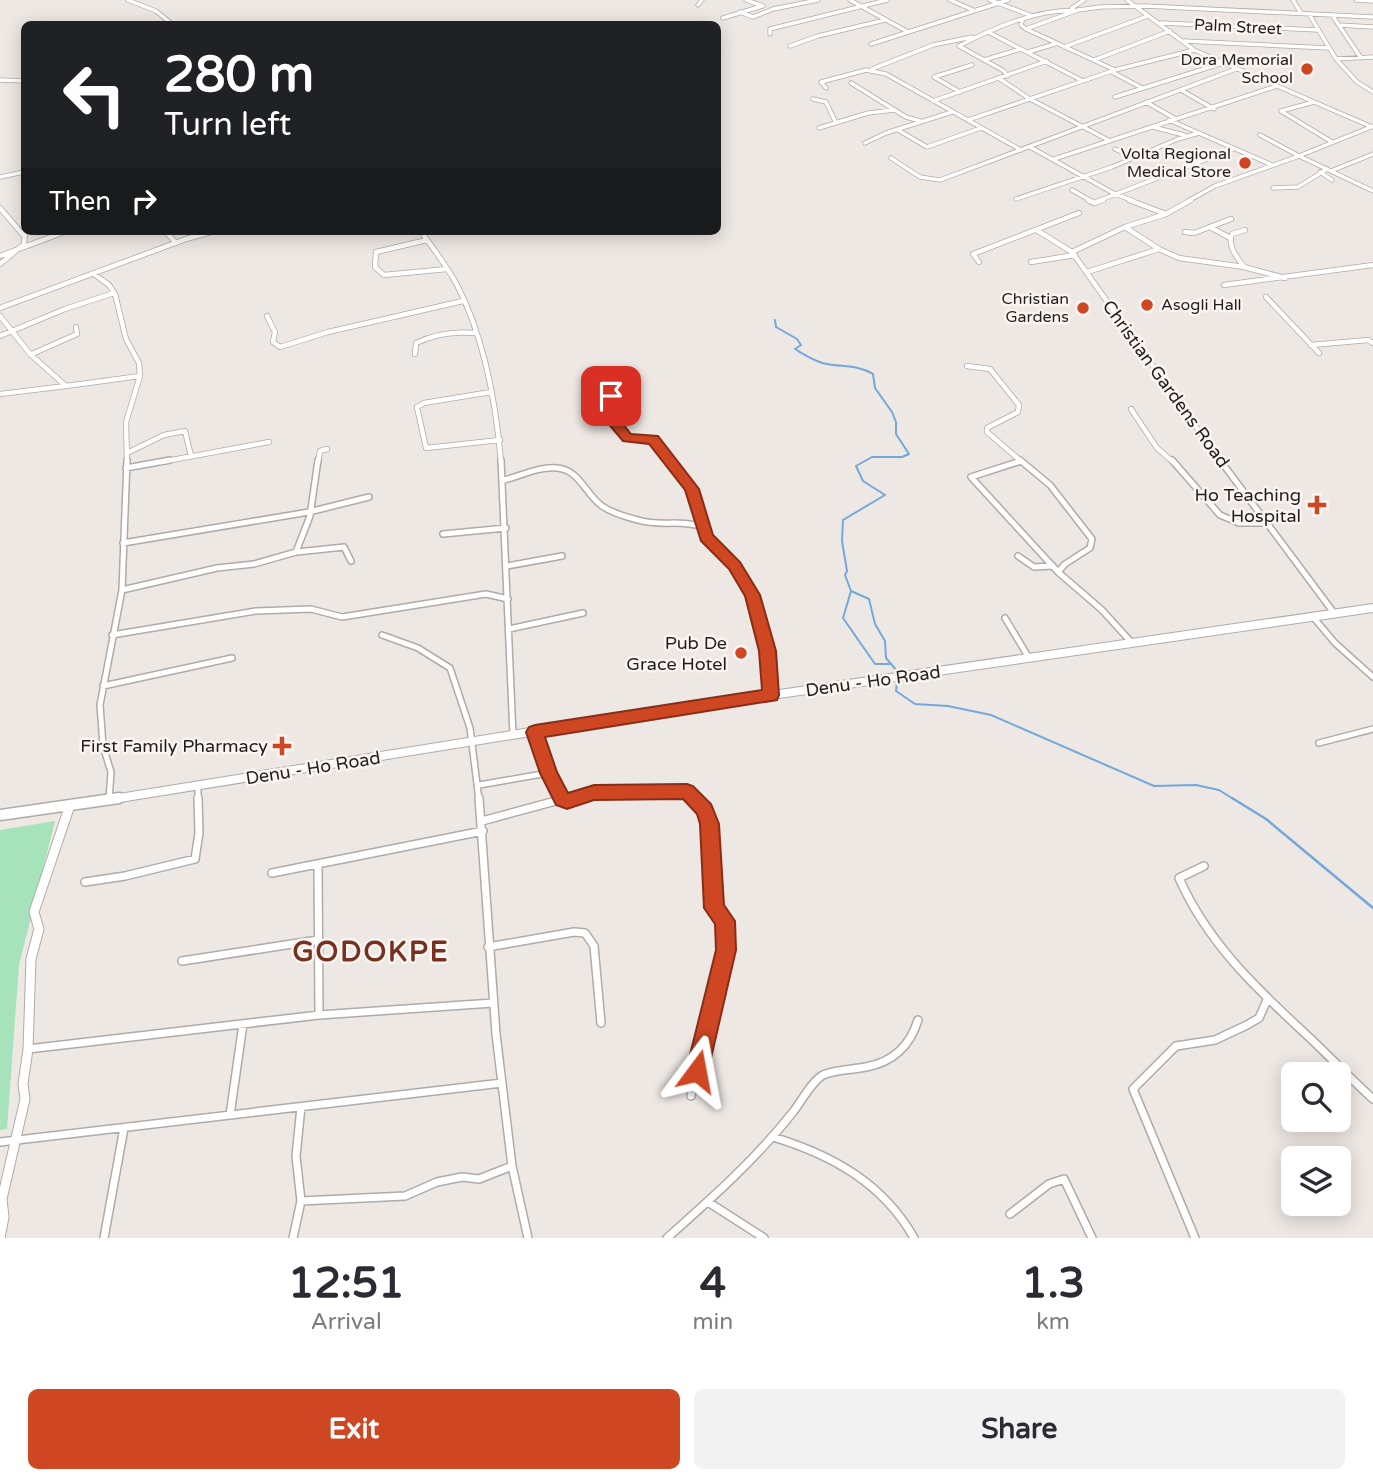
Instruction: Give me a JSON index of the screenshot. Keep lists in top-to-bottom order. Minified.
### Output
{"streets":{"main road":["Denu - Ho Road"],"street":["Palm Street","Christian Gardens Road"]},"crossings":[["Christian Gardens Road","Denu - Ho Road"]],"districts":["GODOKPE"],"places":{"other":["Dora Memorial School","Volta Regional Medical Store","Asogli Hall","Christian Gardens","Pub De Grace Hotel"],"health":["Ho Teaching Hospital","First Family Pharmacy"]},"page":{"turn":["280 m","Turn left"],"then":"Then","eta":["12:51","Arrival","4","min","1.3","km"],"buttons":["Exit","Share"]}}
